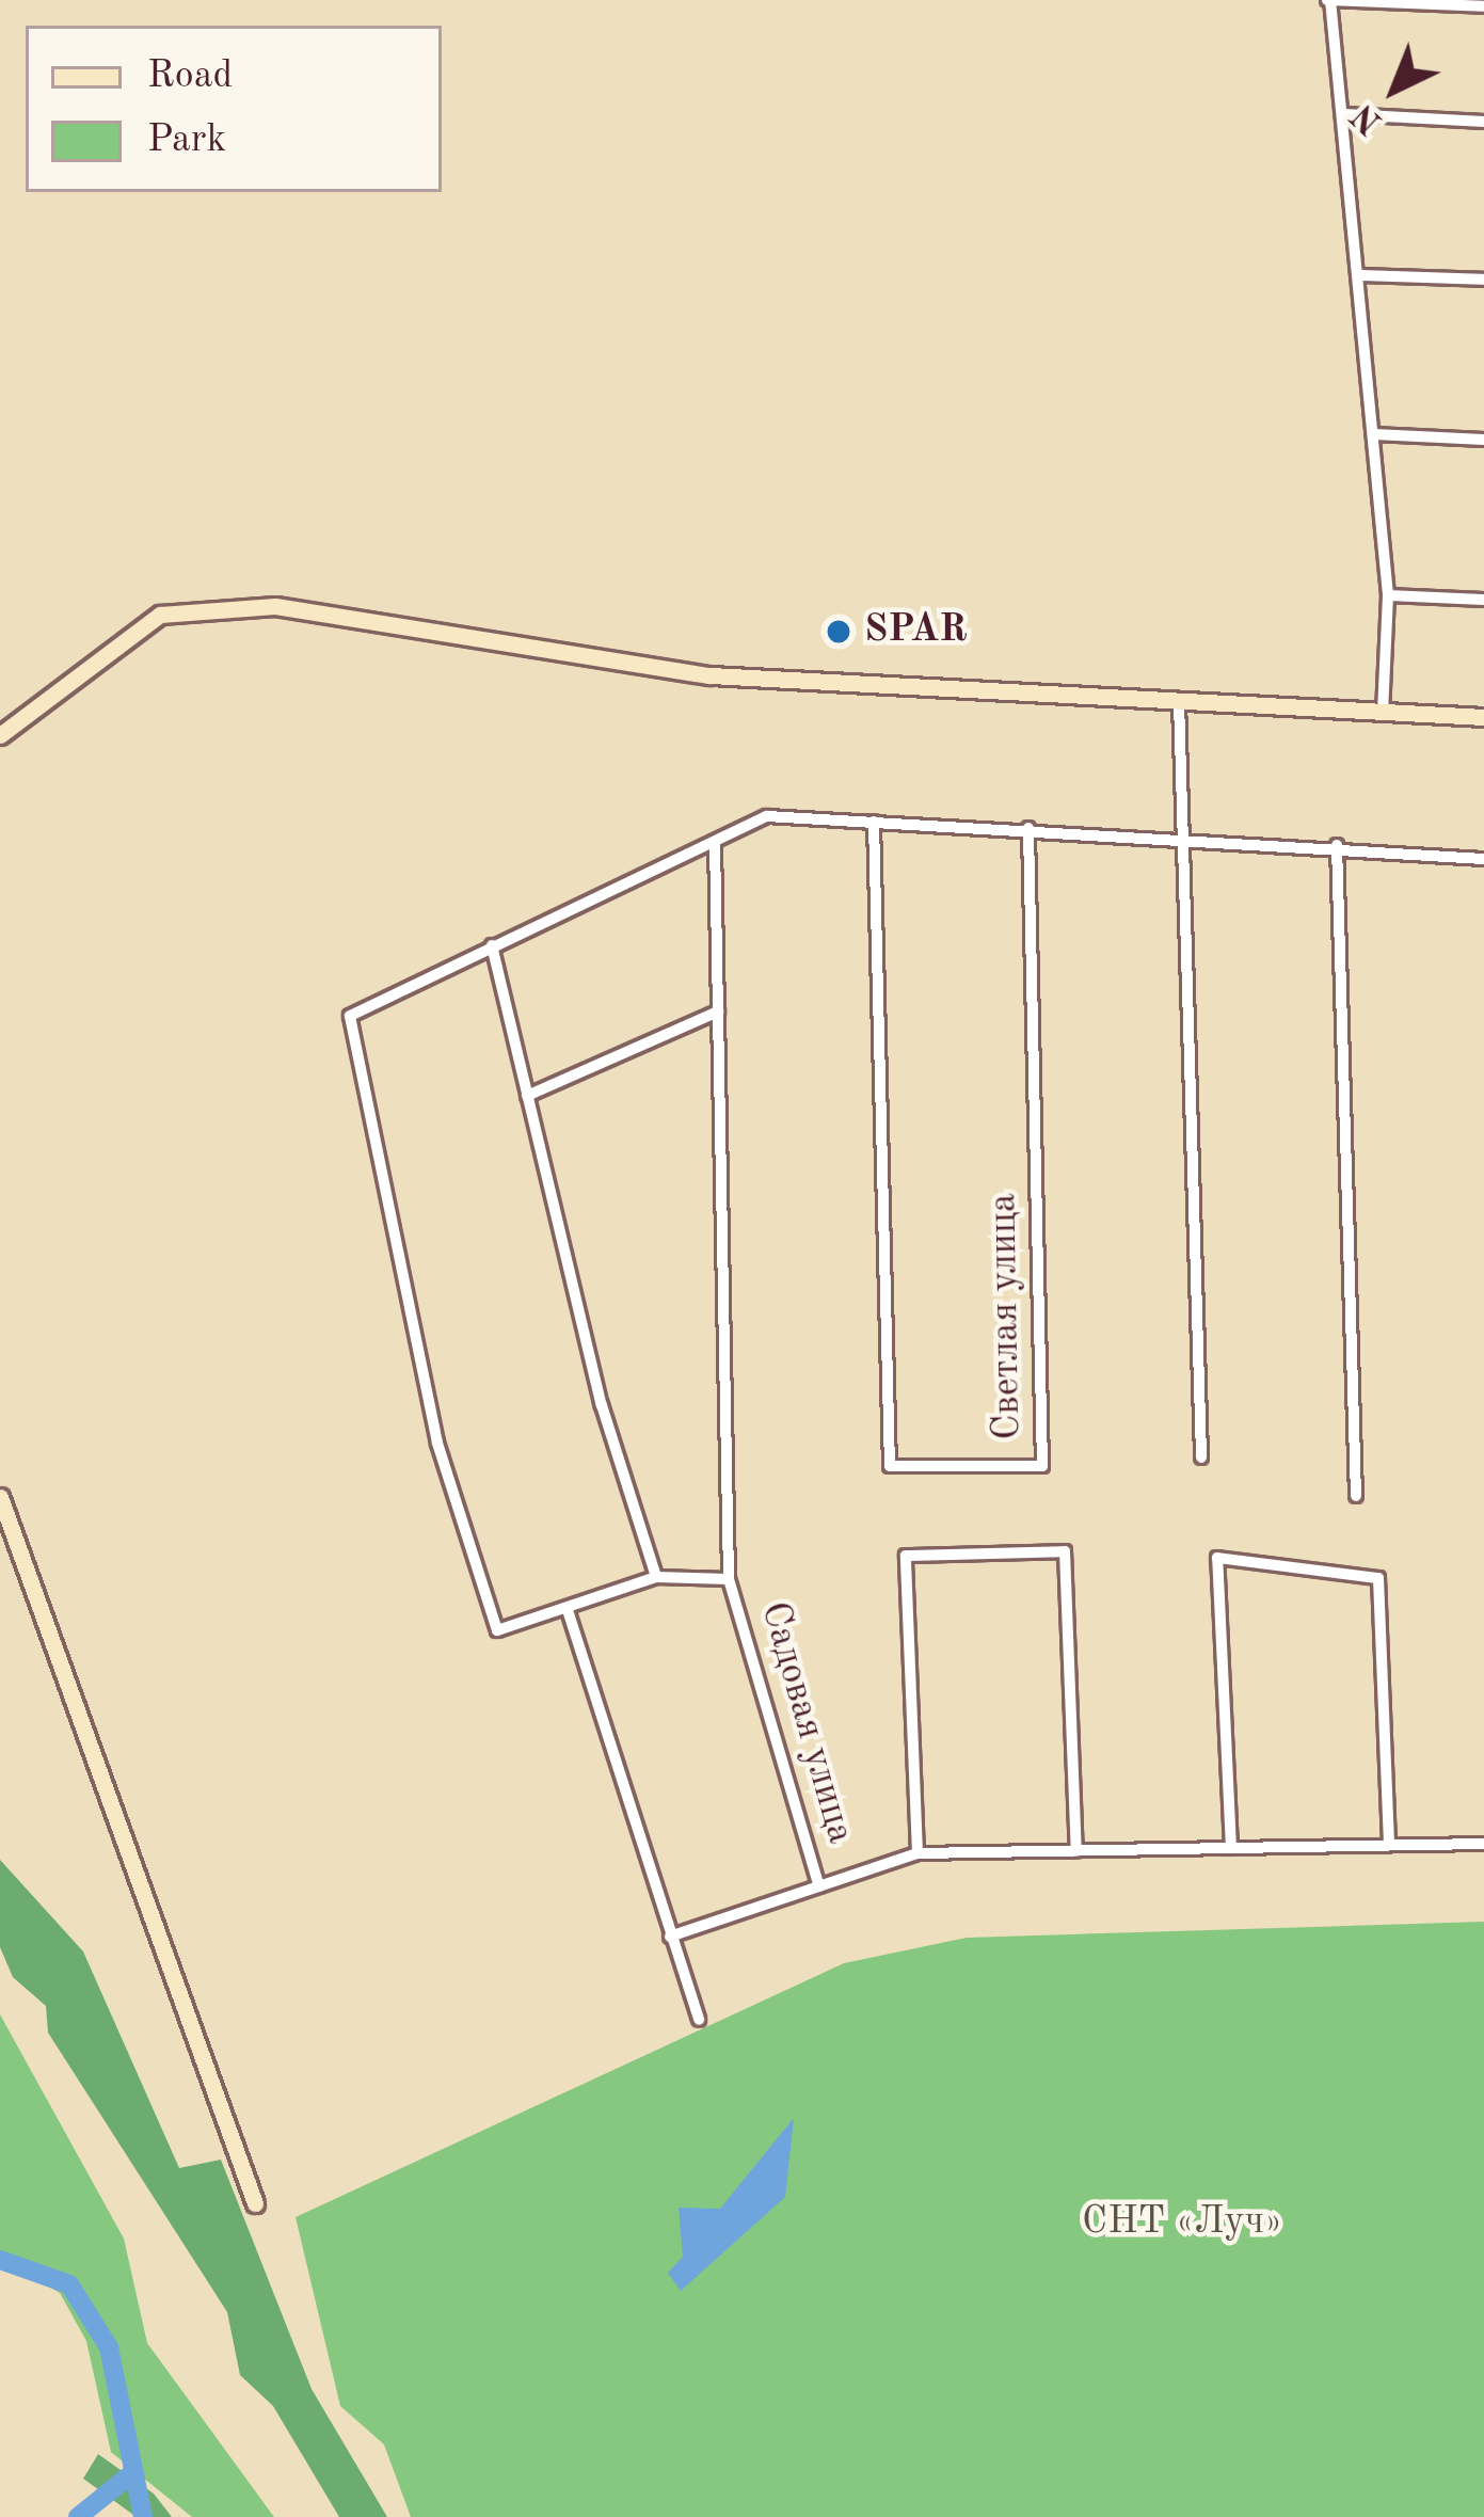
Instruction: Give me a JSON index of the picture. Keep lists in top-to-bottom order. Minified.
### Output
{"streets":{"street":["Светлая улица","Садовая улица"]},"parks":["СНТ «Луч»"],"places":["SPAR"],"legend":["Road","Park"],"north":"bottom left"}
